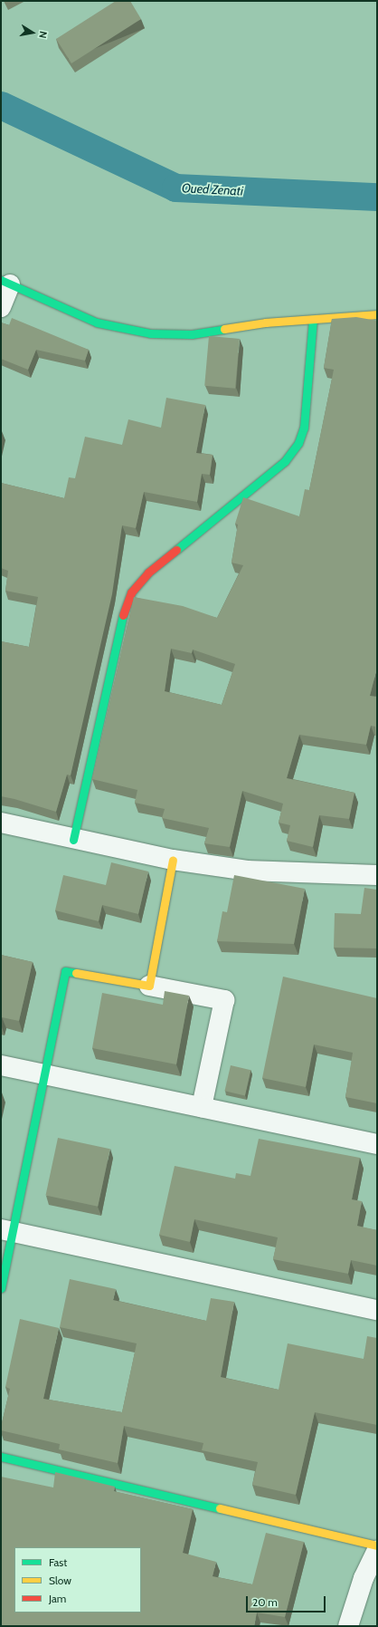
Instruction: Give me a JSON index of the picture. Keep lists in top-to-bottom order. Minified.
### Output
{"water":["Oued Zenati"],"legend":["Fast","Slow","Jam"],"scale_bar":"20 m","north":"right"}
